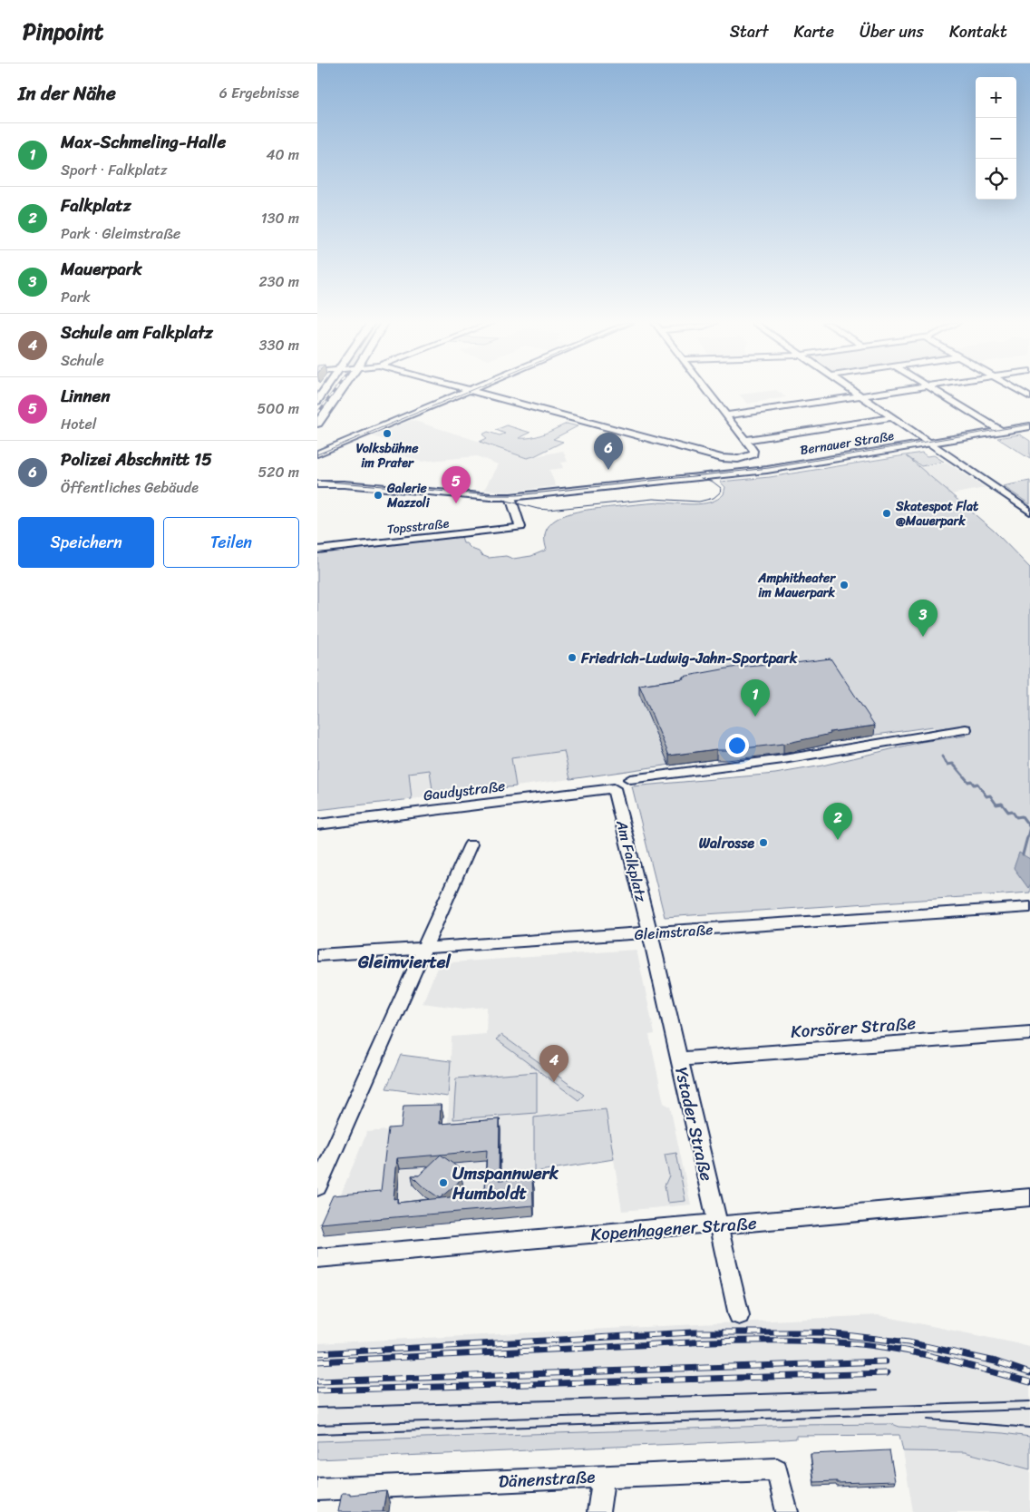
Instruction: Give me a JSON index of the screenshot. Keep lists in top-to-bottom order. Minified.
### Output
{"streets":{"main road":["Bernauer Straße"],"street":["Topsstraße","Gaudystraße","Am Falkplatz","Gleimstraße","Korsörer Straße","Ystader Straße","Kopenhagener Straße","Dänenstraße"]},"crossings":[["Bernauer Straße","Topsstraße"],["Gaudystraße","Am Falkplatz"],["Am Falkplatz","Gleimstraße"],["Am Falkplatz","Ystader Straße"],["Gleimstraße","Ystader Straße"],["Korsörer Straße","Ystader Straße"],["Ystader Straße","Kopenhagener Straße"]],"districts":["Gleimviertel"],"places":["Volksbühne im Prater","Galerie Mazzoli","Skatespot Flat @Mauerpark","Amphitheater im Mauerpark","Friedrich-Ludwig-Jahn-Sportpark","Walrosse","Umspannwerk Humboldt"],"page":{"header":"Pinpoint","nav":["Start","Karte","Über uns","Kontakt"],"heading":["In der Nähe","6 Ergebnisse"],"map_buttons":["+","−"],"list":[{"mark":"1","name":"Max-Schmeling-Halle","note":"Sport · Falkplatz","value":"40 m"},{"mark":"2","name":"Falkplatz","note":"Park · Gleimstraße","value":"130 m"},{"mark":"3","name":"Mauerpark","note":"Park","value":"230 m"},{"mark":"4","name":"Schule am Falkplatz","note":"Schule","value":"330 m"},{"mark":"5","name":"Linnen","note":"Hotel","value":"500 m"},{"mark":"6","name":"Polizei Abschnitt 15","note":"Öffentliches Gebäude","value":"520 m"}],"pins":["6","5","3","1","2","4"],"buttons":["Speichern","Teilen"]}}
